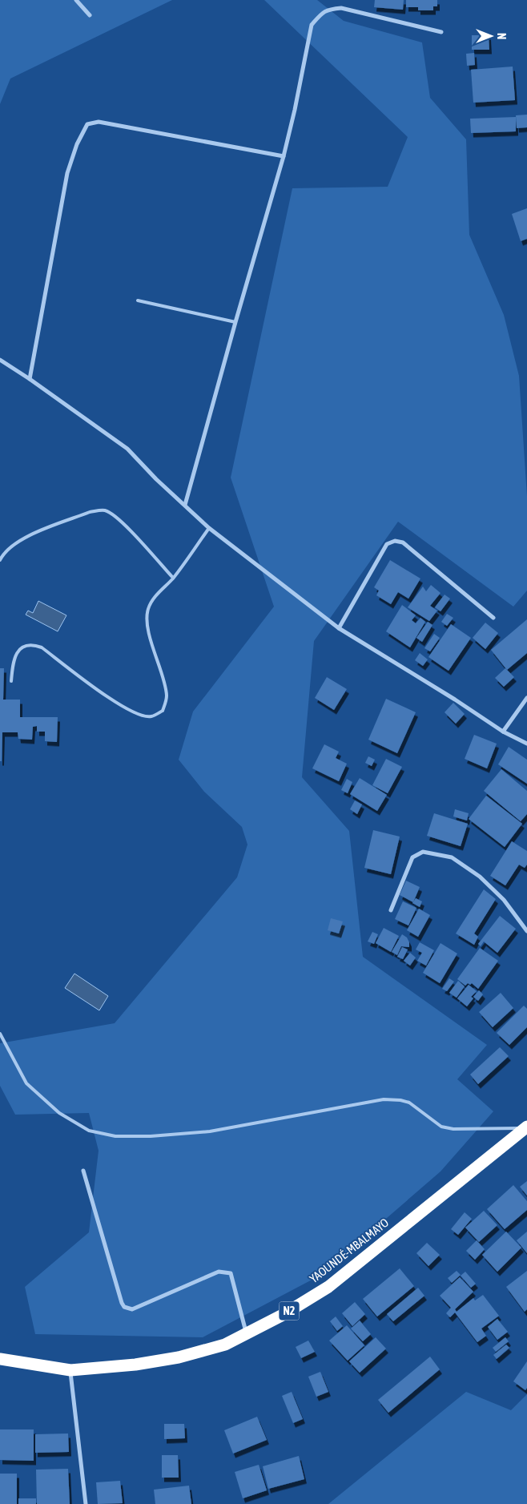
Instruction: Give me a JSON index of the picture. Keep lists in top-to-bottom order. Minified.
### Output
{"streets":{"highway":["YAOUNDÉ-MBALMAYO","N2"]},"north":"right"}
